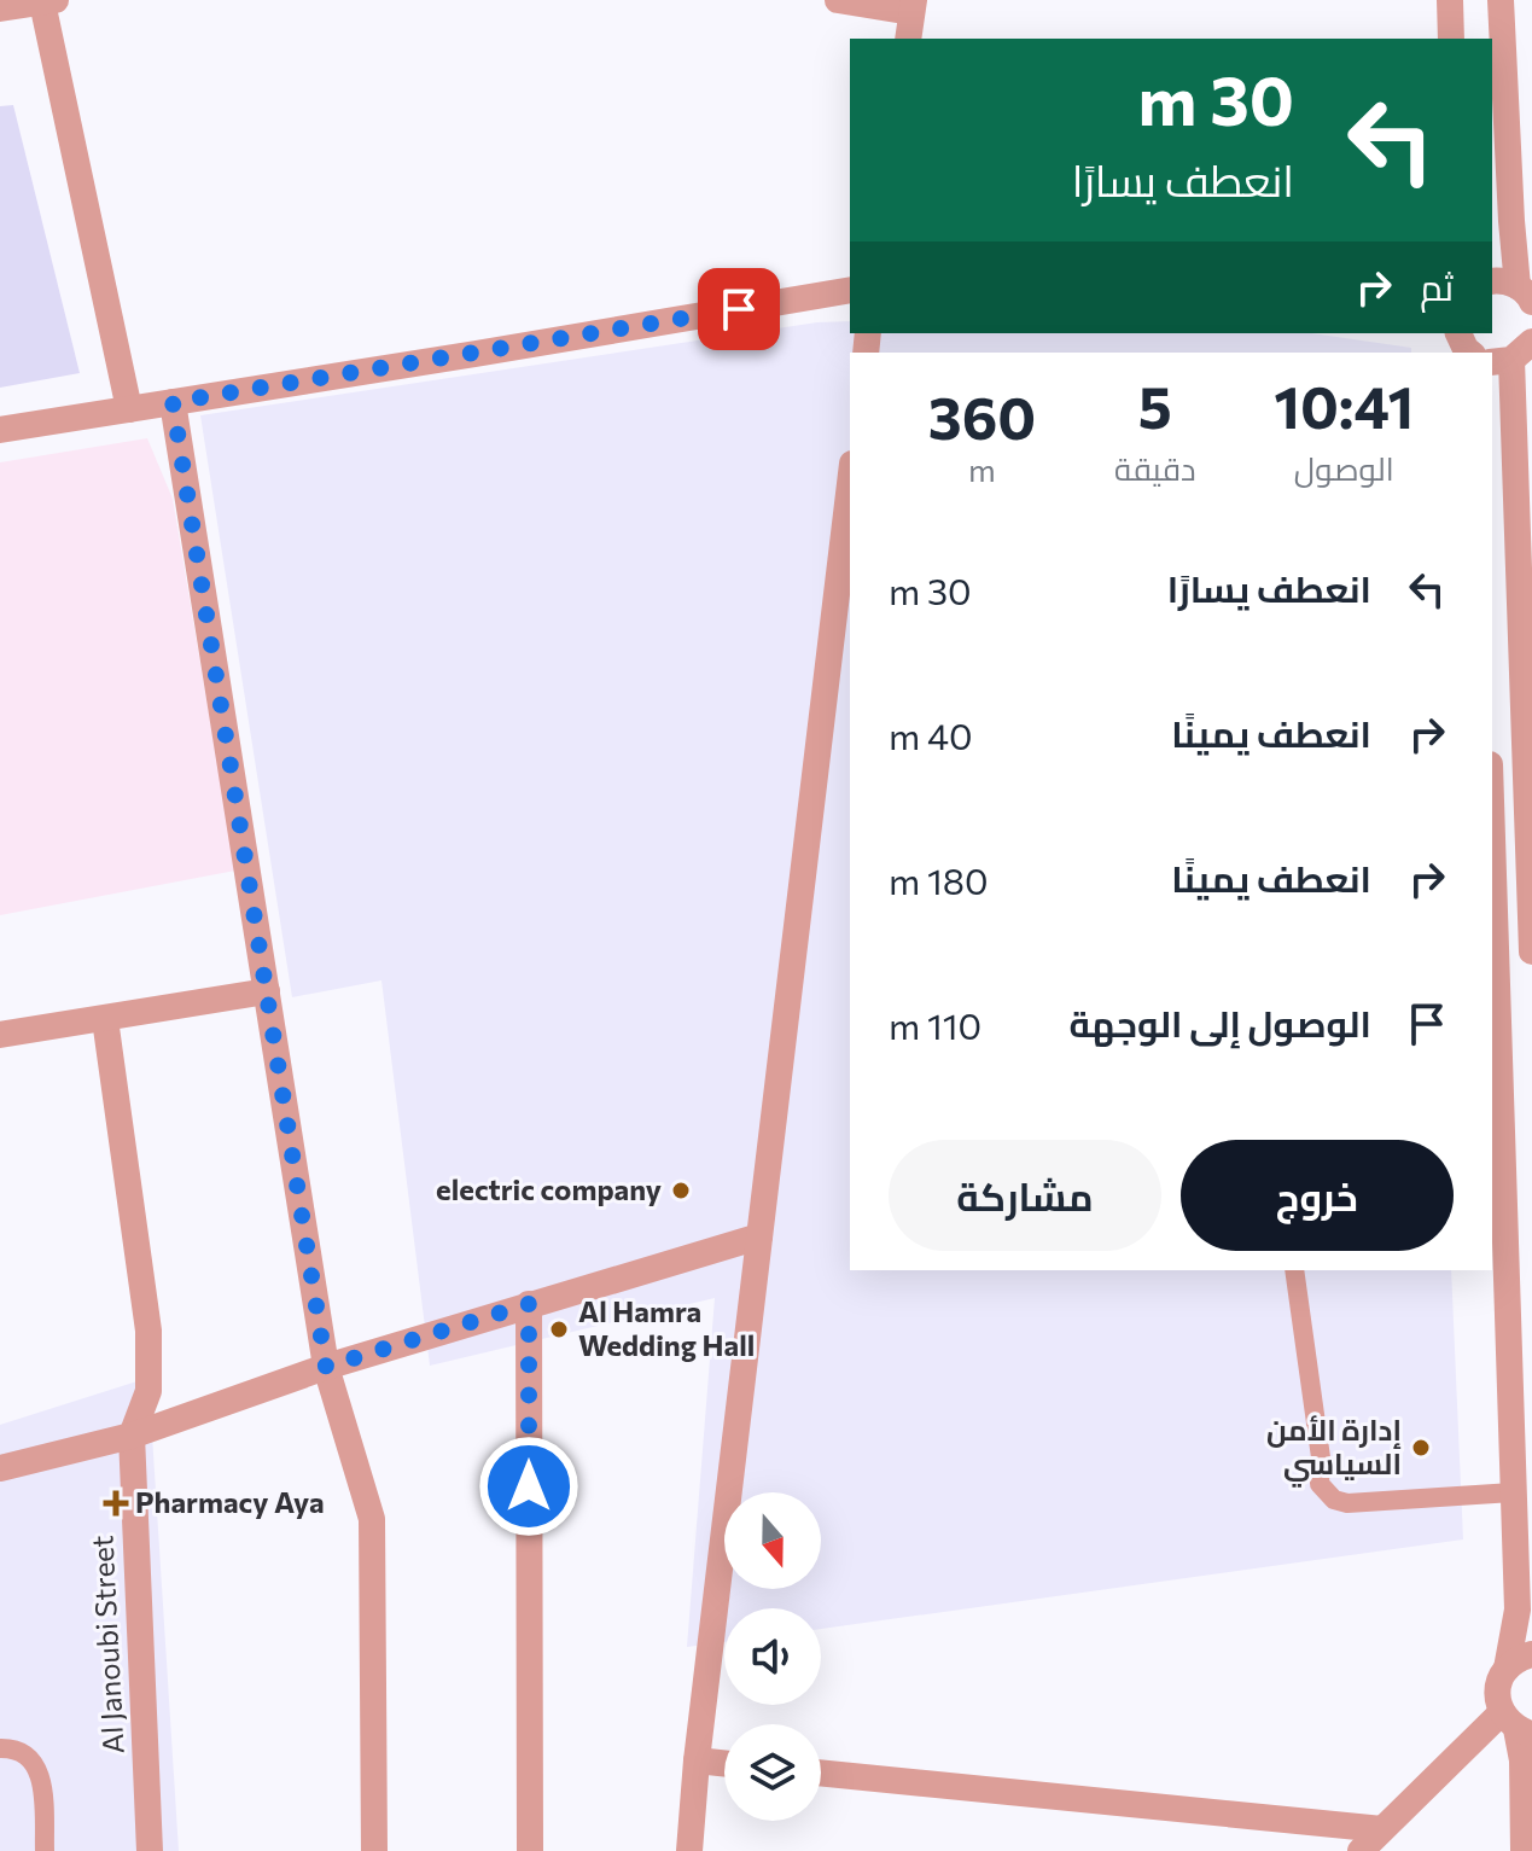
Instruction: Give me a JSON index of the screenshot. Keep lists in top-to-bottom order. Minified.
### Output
{"streets":{"street":["Al Janoubi Street"]},"places":{"other":["electric company","Al Hamra Wedding Hall","إدارة الأمن السياسي"],"health":["Pharmacy Aya"]},"north":"bottom","page":{"turn":["30 m","انعطف يسارًا"],"then":"ثم","eta":["10:41","الوصول","5","دقيقة","360","m"],"list":[{"name":"انعطف يسارًا","value":"30 m"},{"name":"انعطف يمينًا","value":"40 m"},{"name":"انعطف يمينًا","value":"180 m"},{"name":"الوصول إلى الوجهة","value":"110 m"}],"buttons":["خروج","مشاركة"]}}
